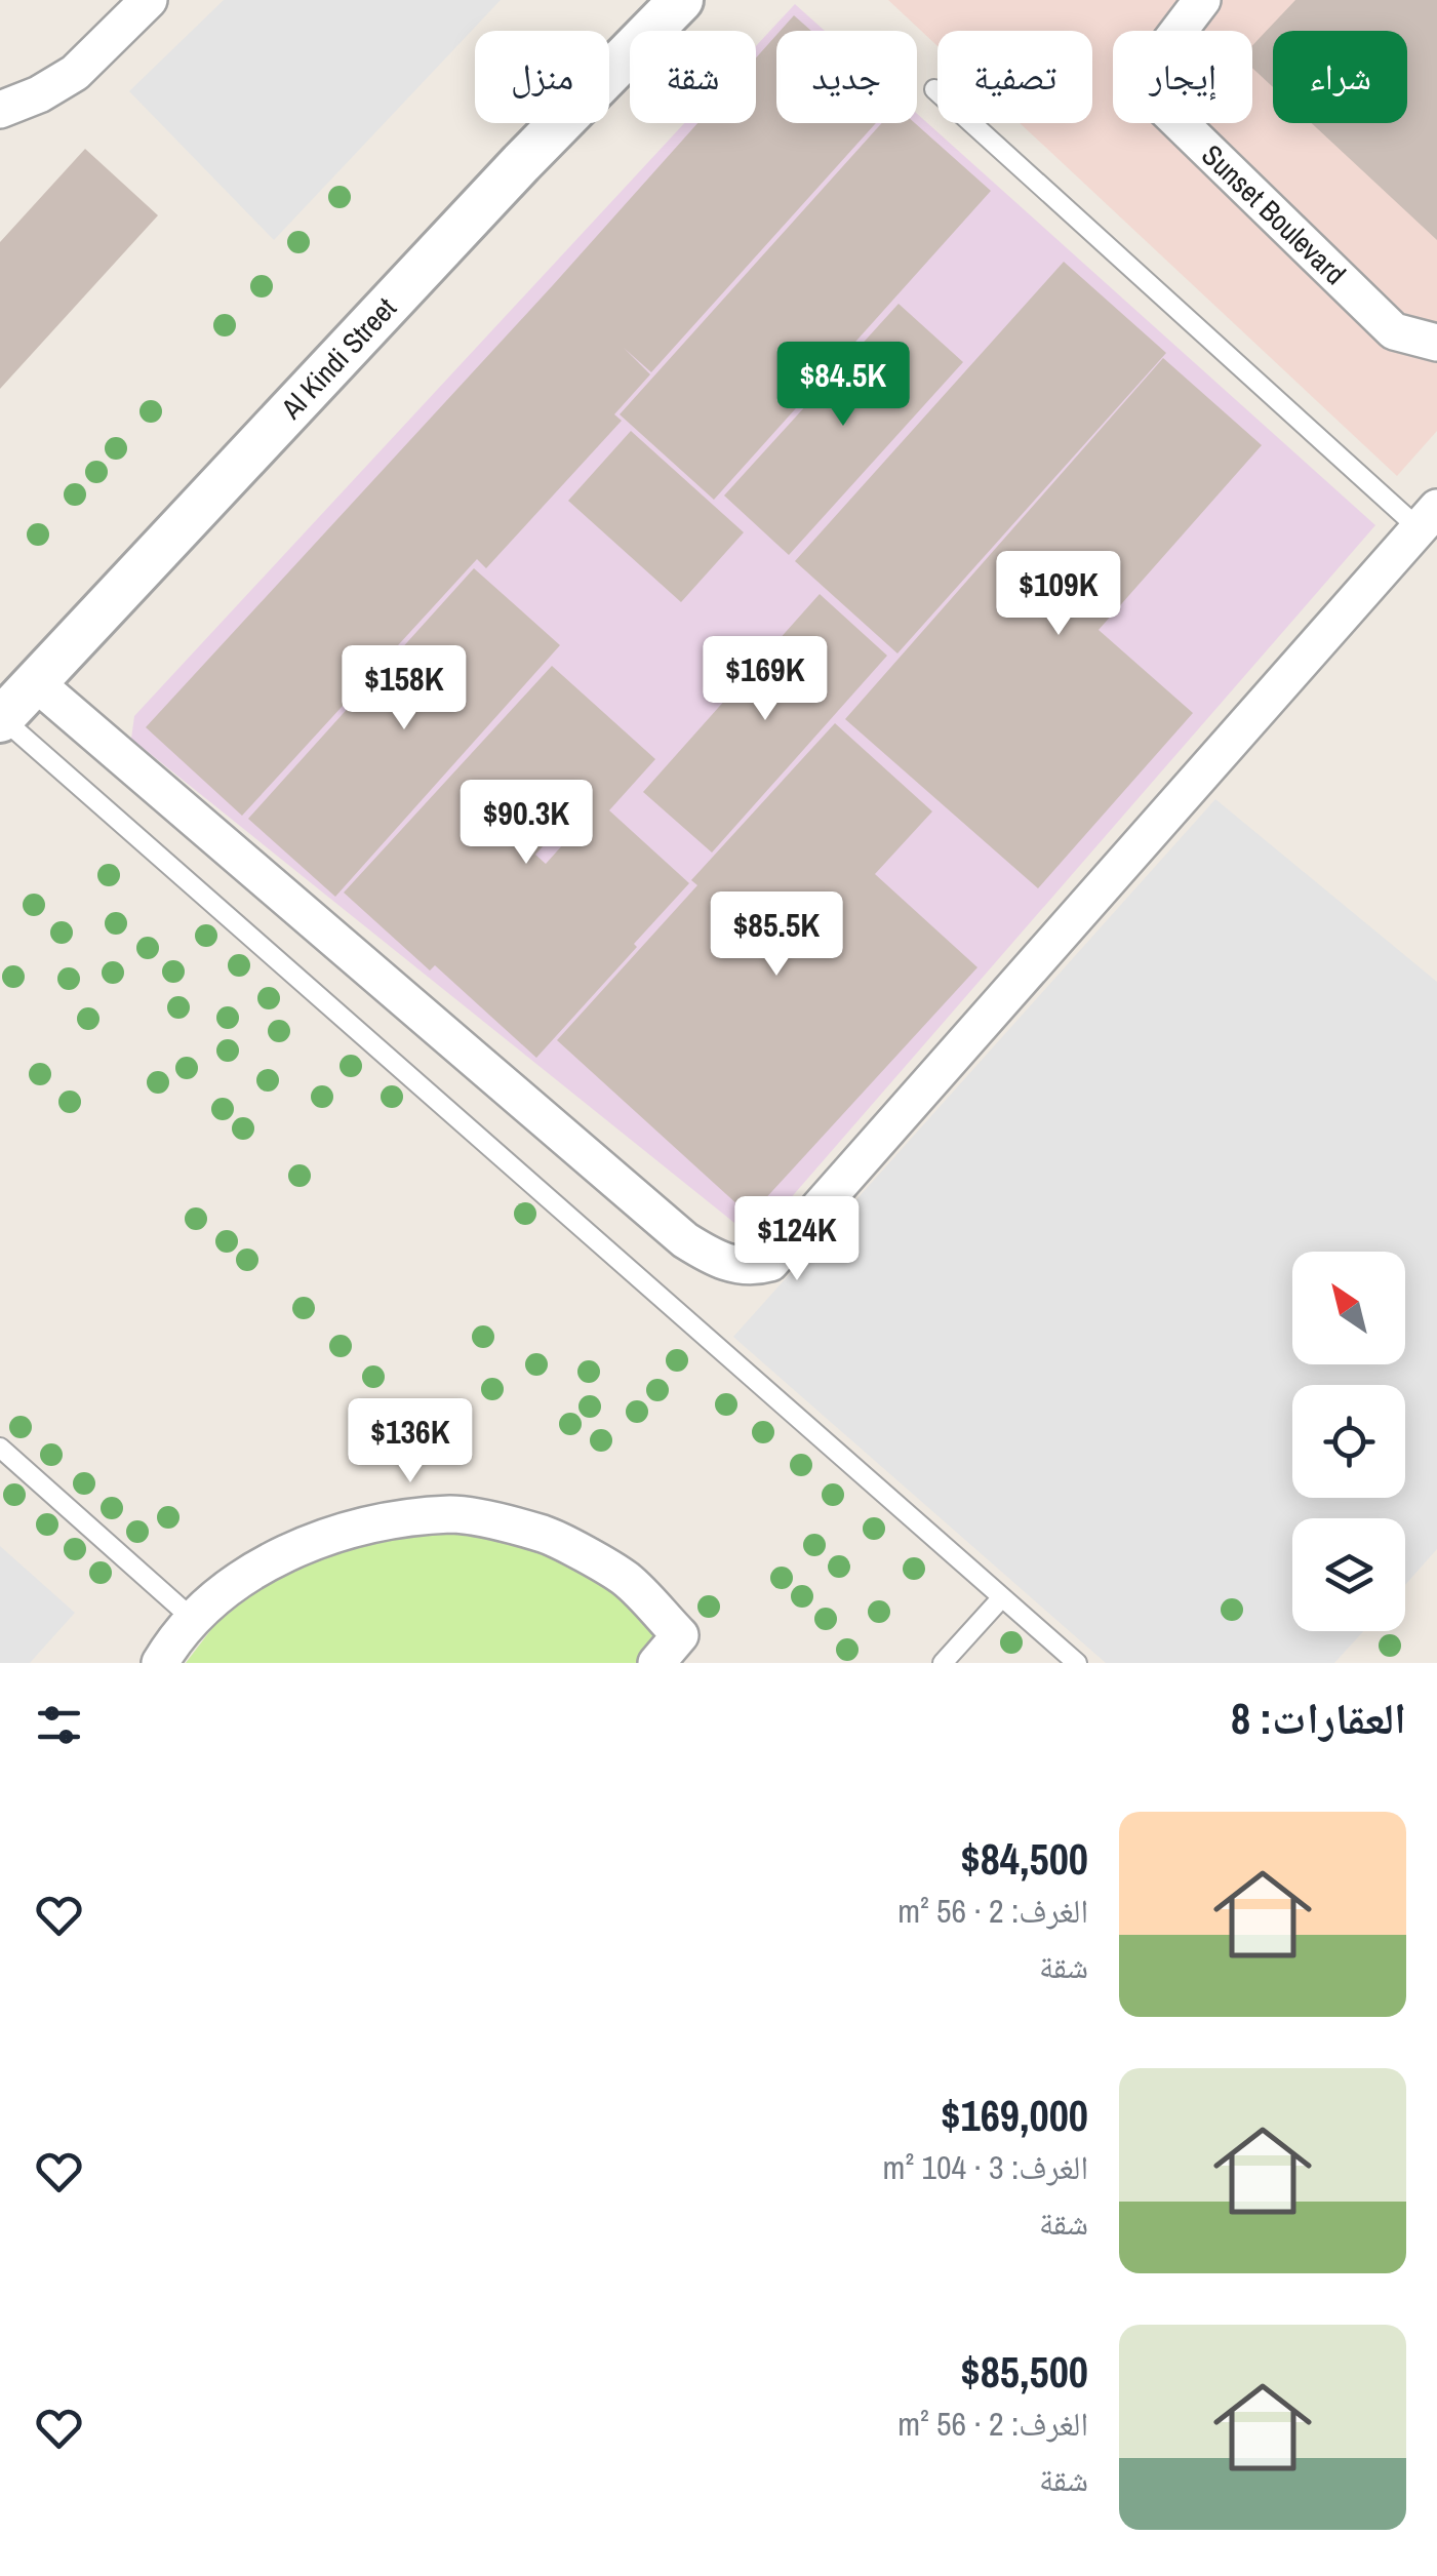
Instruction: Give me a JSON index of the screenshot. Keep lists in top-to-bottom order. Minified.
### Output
{"streets":{"street":["Sunset Boulevard","Al Kindi Street"]},"north":"top left","page":{"chip":["شراء","إيجار","تصفية","جديد","شقة","منزل"],"price":["$84.5K","$109K","$169K","$158K","$90.3K","$85.5K","$124K","$136K"],"heading":"العقارات: 8","list":[{"name":"$84,500","note":"الغرف: 2 · 56 m² · شقة"},{"name":"$169,000","note":"الغرف: 3 · 104 m² · شقة"},{"name":"$85,500","note":"الغرف: 2 · 56 m² · شقة"}]}}
